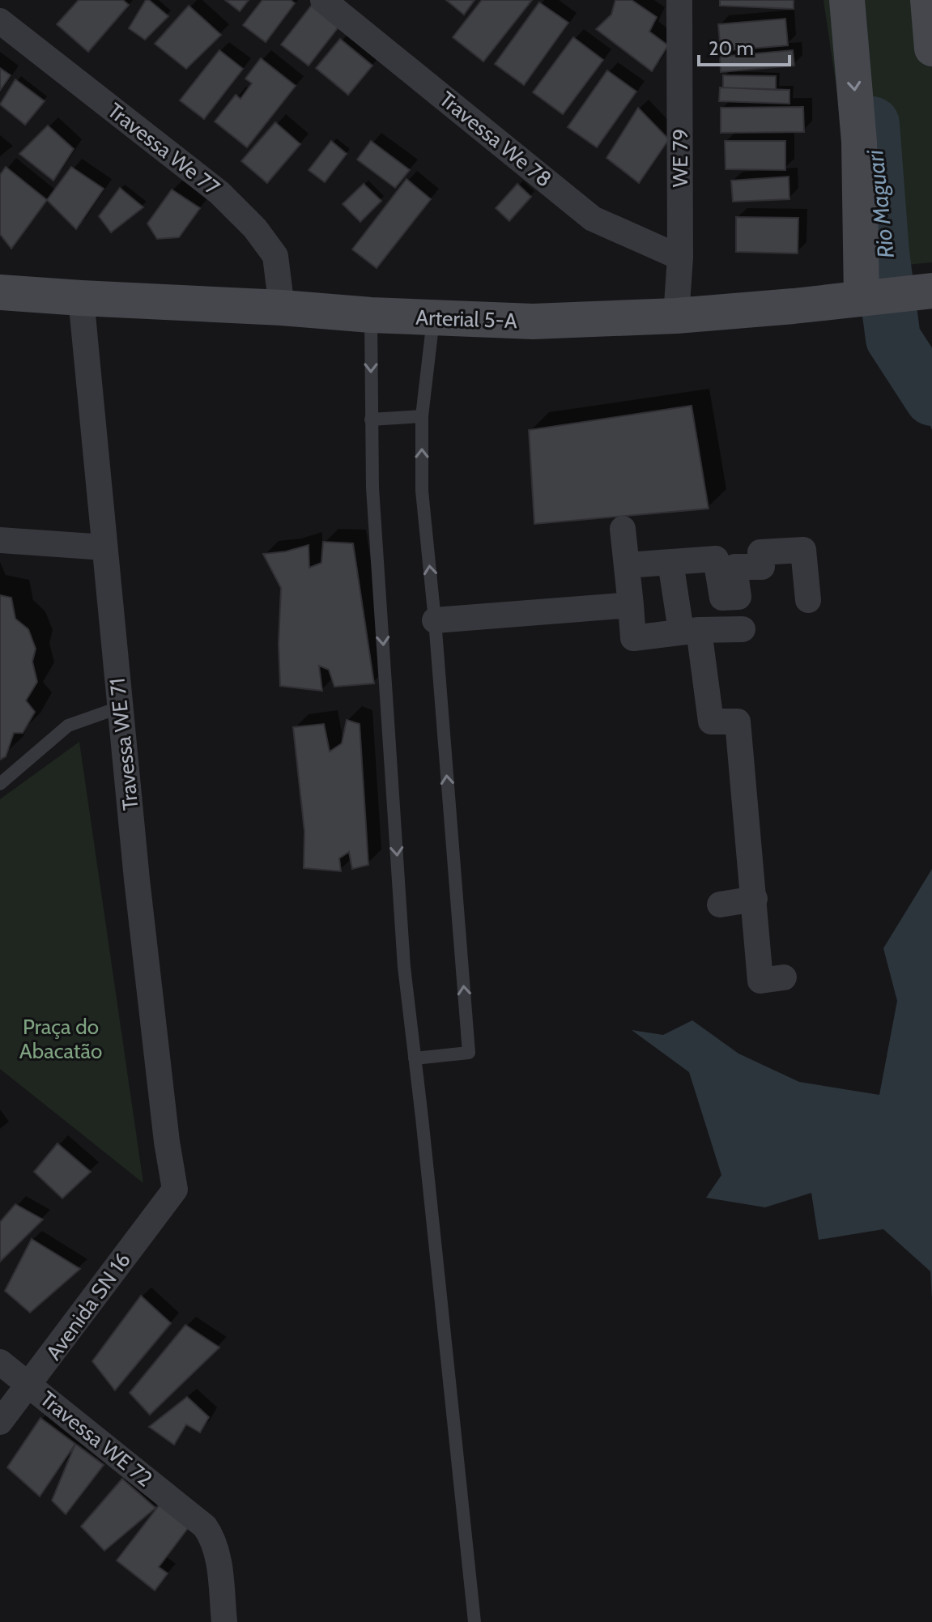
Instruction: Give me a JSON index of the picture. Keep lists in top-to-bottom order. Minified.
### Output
{"streets":{"main road":["Arterial 5-A"],"street":["Travessa We 78","Travessa We 77","WE 79","Travessa WE 71","Avenida SN 16","Travessa WE 72"]},"crossings":[["Travessa We 78","WE 79"],["Travessa We 77","Arterial 5-A"],["WE 79","Arterial 5-A"],["Arterial 5-A","Travessa WE 71"],["Travessa WE 71","Avenida SN 16"],["Avenida SN 16","Travessa WE 72"]],"water":["Rio Maguari"],"parks":["Praça do Abacatão"],"scale_bar":"20 m"}
